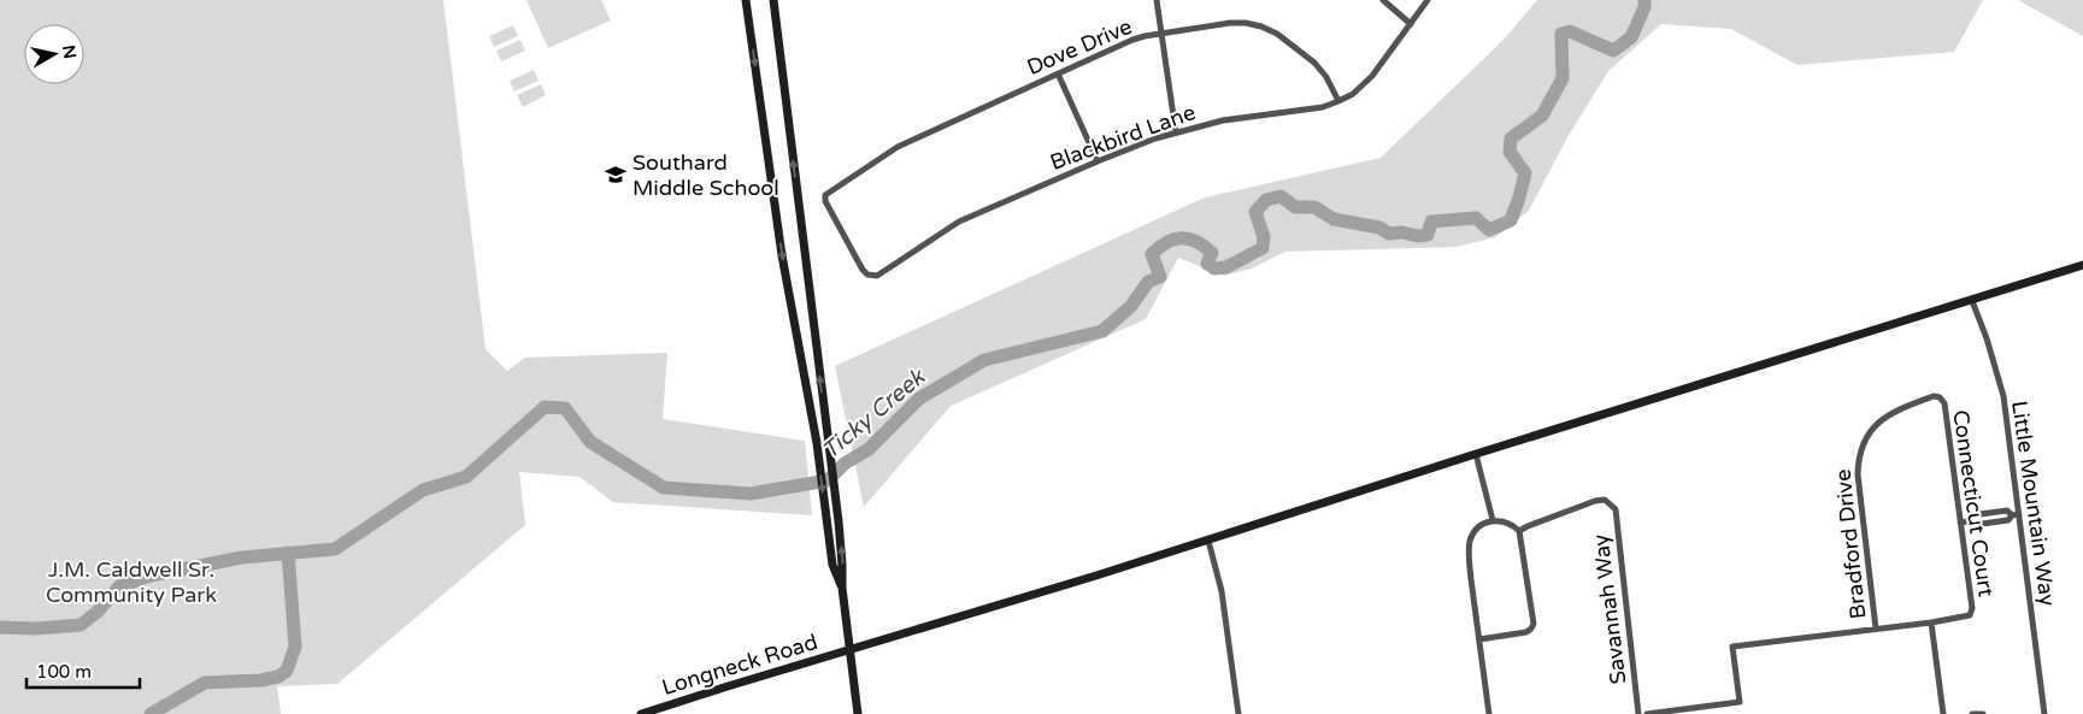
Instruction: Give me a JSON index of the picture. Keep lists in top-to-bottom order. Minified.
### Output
{"streets":{"street":["Dove Drive","Blackbird Lane","Connecticut Court","Little Mountain Way","Bradford Drive","Savannah Way","Longneck Road"]},"crossings":[["Dove Drive","Blackbird Lane"],["Connecticut Court","Bradford Drive"],["Little Mountain Way","Longneck Road"]],"water":["Ticky Creek"],"parks":["J.M. Caldwell Sr. Community Park"],"places":{"school or university":["Southard Middle School"]},"scale_bar":"100 m","north":"right"}
